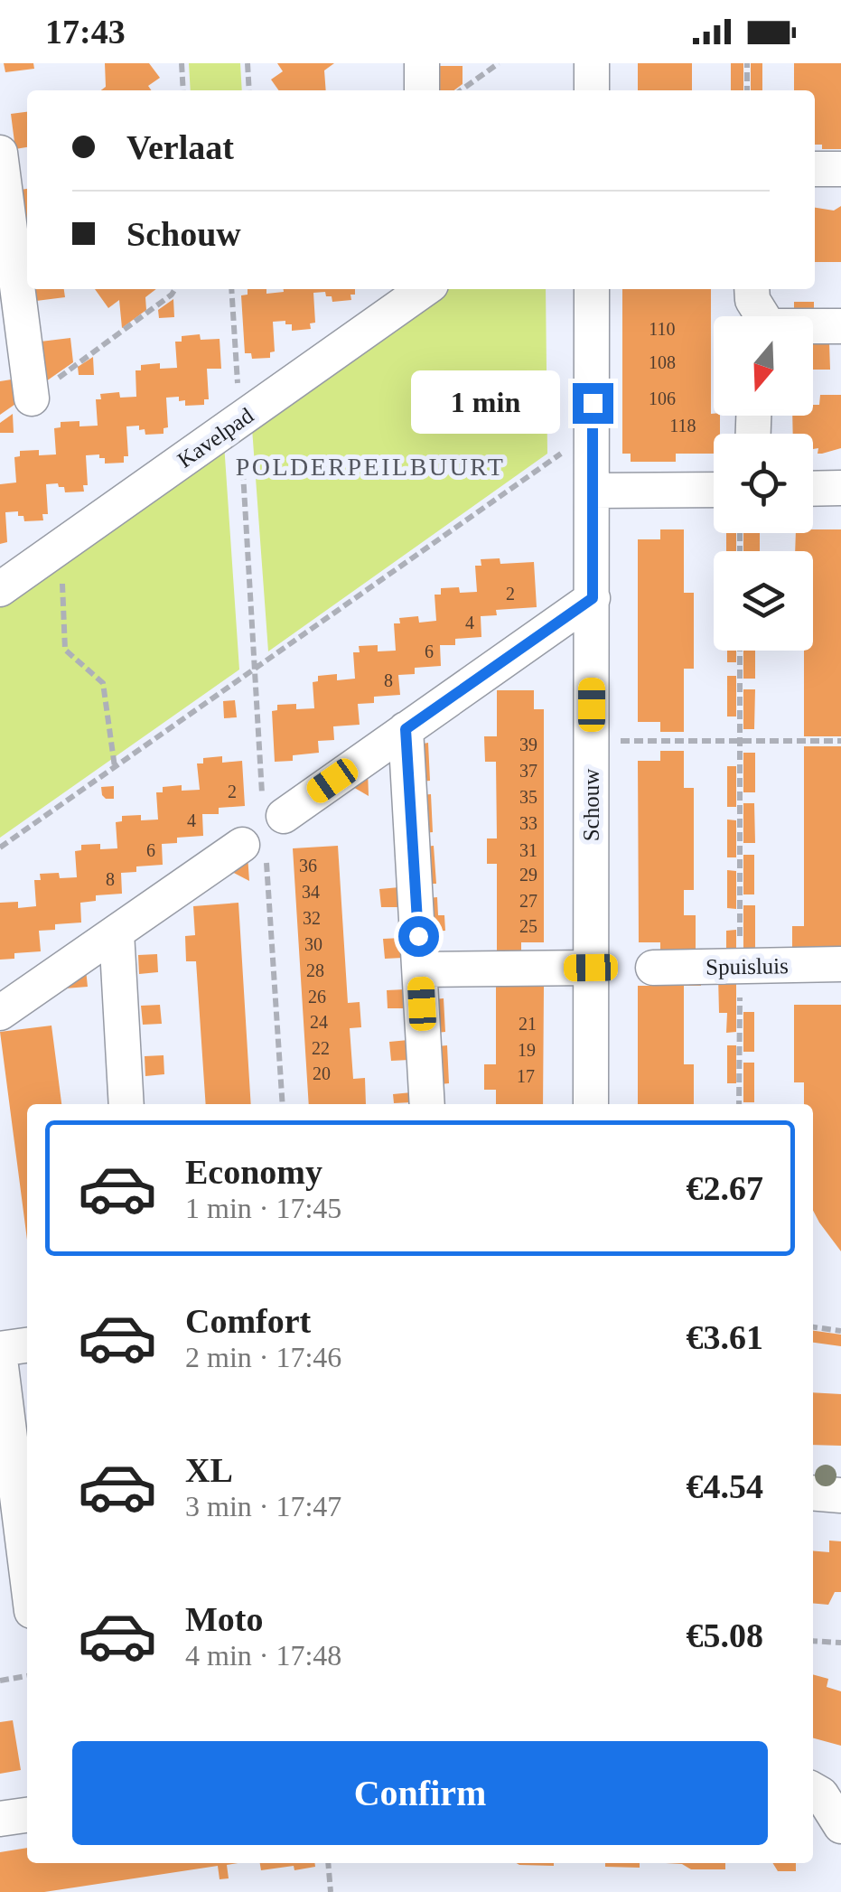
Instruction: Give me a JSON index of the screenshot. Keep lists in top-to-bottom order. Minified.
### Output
{"streets":{"street":["Kavelpad","Schouw","Spuisluis"]},"districts":["POLDERPEILBUURT"],"house_numbers":["110","108","106","118","2","4","6","8","39","37","2","35","4","33","6","31","36","29","8","34","27","32","25","30","28","26","24","21","22","19","20","17"],"north":"bottom","page":{"status":"17:43","banner":["Verlaat","Schouw"],"bubble":"1 min","list":[{"name":"Economy","note":"1 min · 17:45","value":"€2.67"},{"name":"Comfort","note":"2 min · 17:46","value":"€3.61"},{"name":"XL","note":"3 min · 17:47","value":"€4.54"},{"name":"Moto","note":"4 min · 17:48","value":"€5.08"}],"buttons":"Confirm"}}
